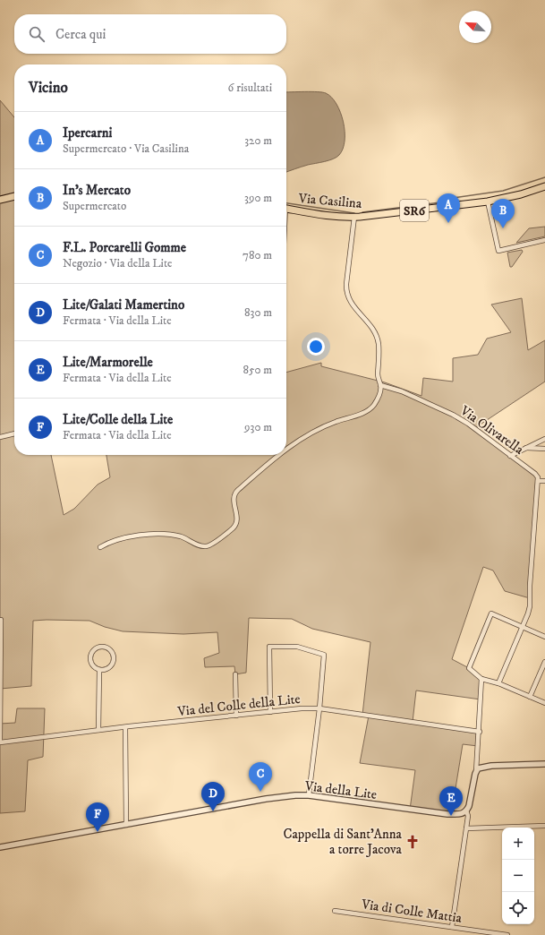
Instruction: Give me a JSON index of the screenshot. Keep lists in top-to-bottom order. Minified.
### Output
{"streets":{"main road":["Via Casilina","SR6"],"street":["Via Olivarella","Via del Colle della Lite","Via della Lite","Via di Colle Mattia"]},"places":{"church":["Cappella di Sant'Anna a torre Jacova"]},"north":"top left","page":{"search":"Cerca qui","heading":["Vicino","6 risultati"],"list":[{"mark":"A","name":"Ipercarni","note":"Supermercato · Via Casilina","value":"320 m"},{"mark":"B","name":"In's Mercato","note":"Supermercato","value":"390 m"},{"mark":"C","name":"F.L. Porcarelli Gomme","note":"Negozio · Via della Lite","value":"780 m"},{"mark":"D","name":"Lite/Galati Mamertino","note":"Fermata · Via della Lite","value":"830 m"},{"mark":"E","name":"Lite/Marmorelle","note":"Fermata · Via della Lite","value":"850 m"},{"mark":"F","name":"Lite/Colle della Lite","note":"Fermata · Via della Lite","value":"930 m"}],"pins":["A","B","C","D","E","F"],"map_buttons":["+","−"]}}
